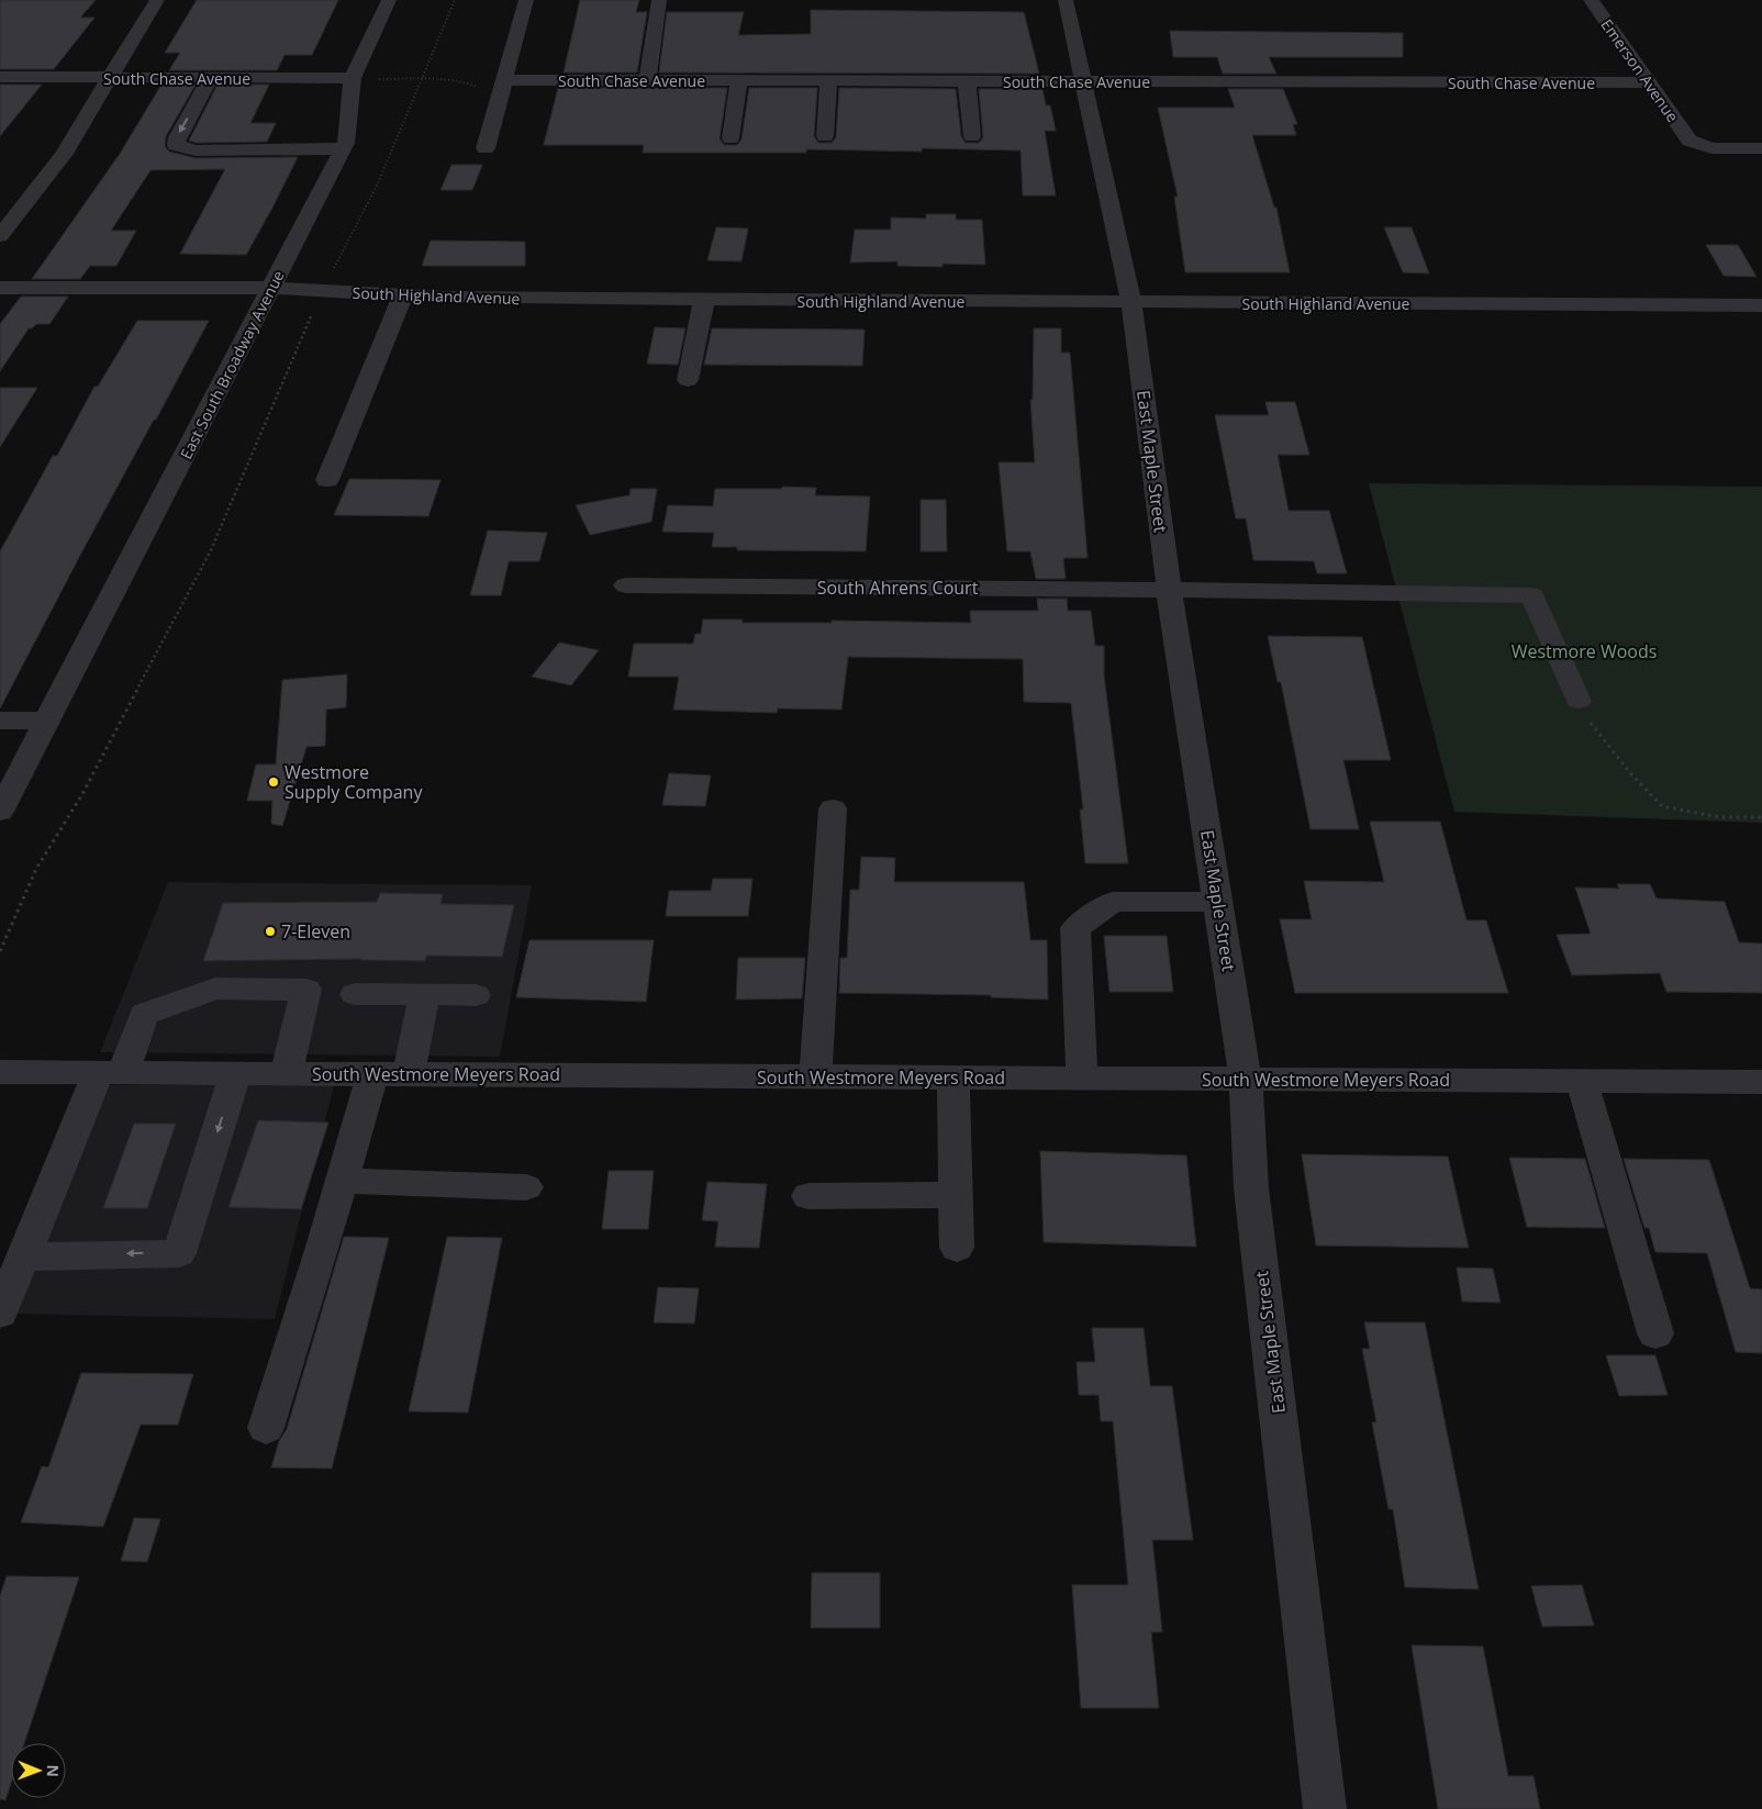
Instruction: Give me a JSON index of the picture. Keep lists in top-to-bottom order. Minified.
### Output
{"streets":{"street":["Emerson Avenue","South Chase Avenue","South Highland Avenue","East South Broadway Avenue","East Maple Street","South Ahrens Court","South Westmore Meyers Road"]},"crossings":[["Emerson Avenue","South Chase Avenue"],["South Chase Avenue","East South Broadway Avenue"],["South Chase Avenue","East Maple Street"],["South Highland Avenue","East South Broadway Avenue"],["South Highland Avenue","East Maple Street"],["East Maple Street","South Ahrens Court"],["East Maple Street","South Westmore Meyers Road"]],"parks":["Westmore Woods"],"places":["Westmore Supply Company","7-Eleven"],"north":"right"}
